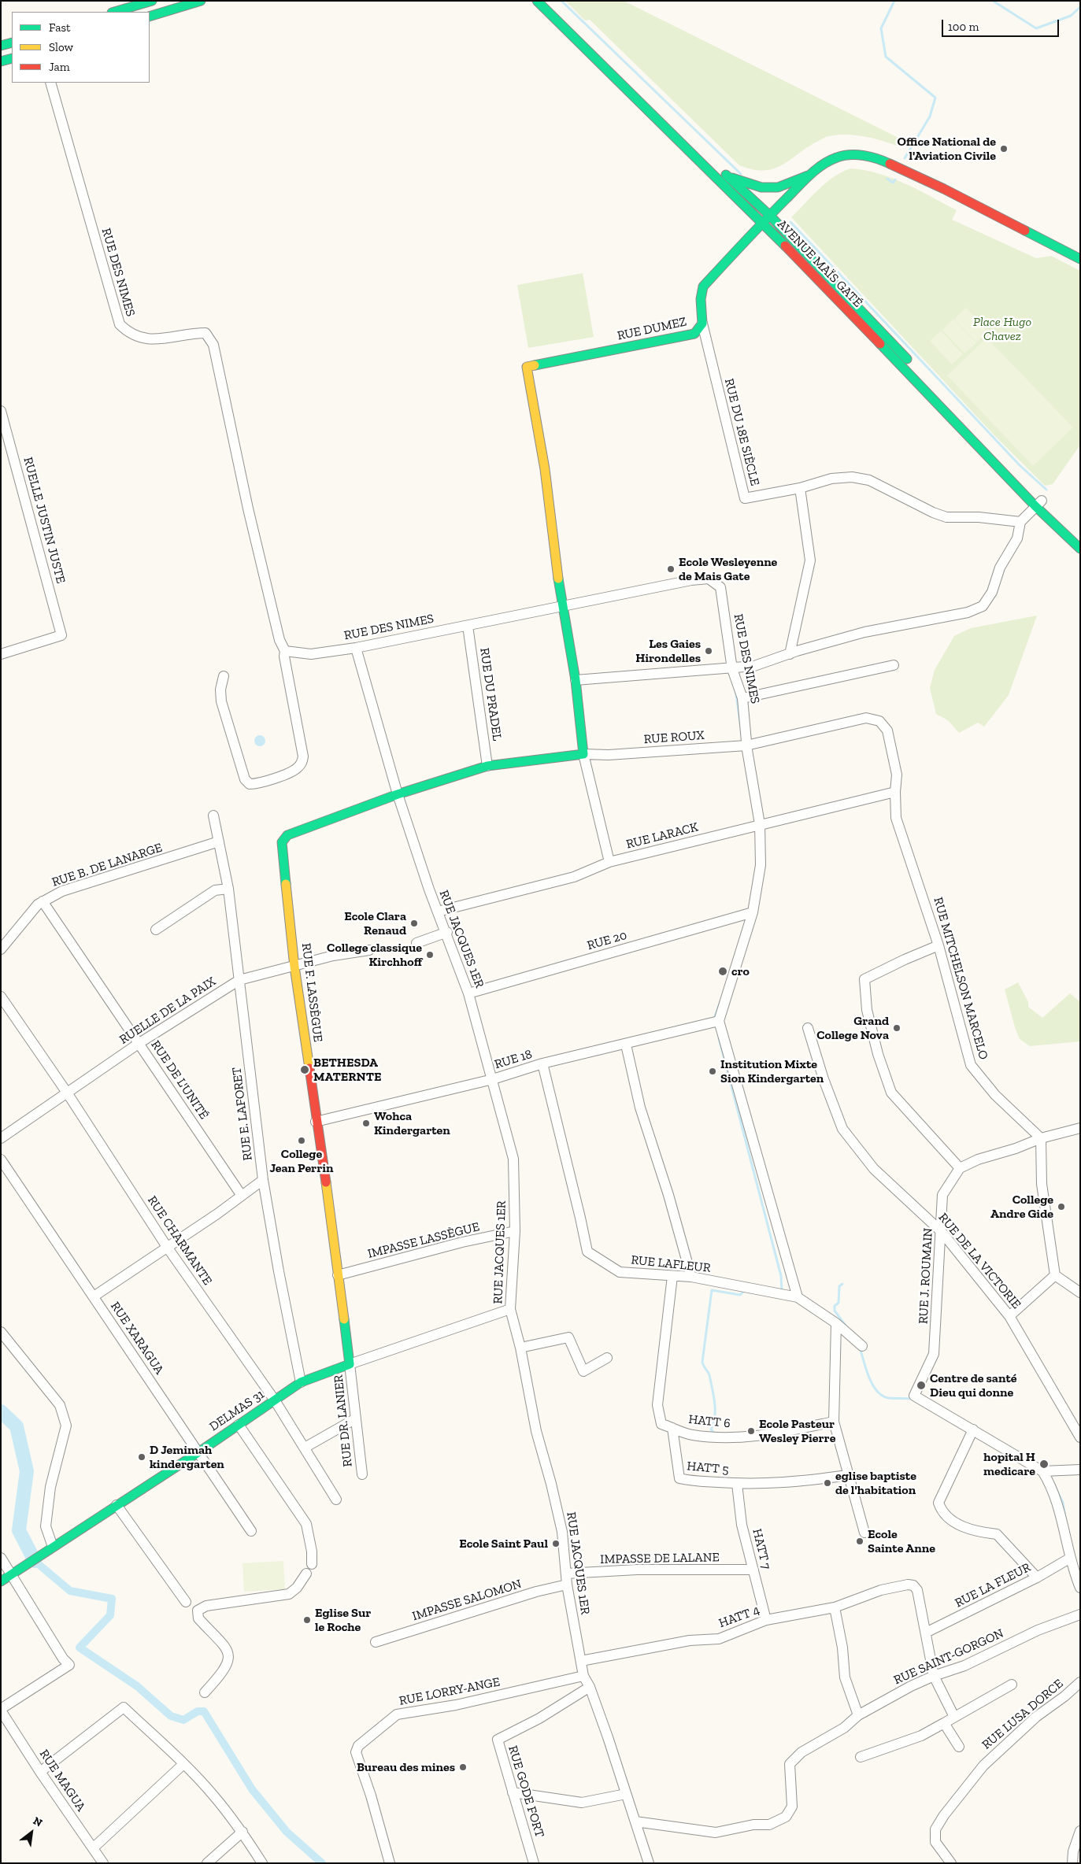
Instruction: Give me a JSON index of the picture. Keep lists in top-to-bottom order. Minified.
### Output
{"streets":{"main road":["AVENUE MAÏS GATÉ","RUE DUMEZ","RUE ROUX","RUE F. LASSÈGUE","DELMAS 31"],"street":["RUE DES NIMES","RUE DU 18E SIÈCLE","RUELLE JUSTIN JUSTE","RUE DU PRADEL","RUE LARACK","RUE B. DE LANARGE","RUE JACQUES 1ER","RUE 20","RUE MITCHELSON MARCELO","RUELLE DE LA PAIX","RUE 18","RUE DE L'UNITÉ","RUE E. LAFORET","RUE CHARMANTE","IMPASSE LASSÈGUE","RUE DE LA VICTORIE","RUE LAFLEUR","RUE J. ROUMAIN","RUE XARAGUA","RUE DR. LANIER","HATT 6","HATT 5","HATT 7","IMPASSE DE LALANE","RUE LA FLEUR","IMPASSE SALOMON","HATT 4","RUE SAINT-GORGON","RUE LORRY-ANGE","RUE LUSA DORCE","RUE MAGUA","RUE GODE FORT"]},"crossings":[["AVENUE MAÏS GATÉ","RUE DUMEZ"],["RUE DES NIMES","RUE DUMEZ"],["RUE DES NIMES","RUE DU PRADEL"],["RUE DES NIMES","RUE ROUX"],["RUE DES NIMES","RUE LARACK"],["RUE DES NIMES","RUE JACQUES 1ER"],["RUE DES NIMES","RUE 20"],["RUE DES NIMES","RUE 18"],["RUE DUMEZ","RUE DU 18E SIÈCLE"],["RUE DU PRADEL","RUE ROUX"],["RUE ROUX","RUE LARACK"],["RUE ROUX","RUE JACQUES 1ER"],["RUE ROUX","RUE MITCHELSON MARCELO"],["RUE ROUX","RUE F. LASSÈGUE"],["RUE LARACK","RUE JACQUES 1ER"],["RUE LARACK","RUE MITCHELSON MARCELO"],["RUE B. DE LANARGE","RUE DE L'UNITÉ"],["RUE B. DE LANARGE","RUE E. LAFORET"],["RUE JACQUES 1ER","RUE 20"],["RUE JACQUES 1ER","RUE F. LASSÈGUE"],["RUE JACQUES 1ER","RUE 18"],["RUE JACQUES 1ER","IMPASSE LASSÈGUE"],["RUE JACQUES 1ER","DELMAS 31"],["RUE JACQUES 1ER","IMPASSE DE LALANE"],["RUE JACQUES 1ER","IMPASSE SALOMON"],["RUE JACQUES 1ER","HATT 4"],["RUE JACQUES 1ER","RUE SAINT-GORGON"],["RUE JACQUES 1ER","RUE LORRY-ANGE"],["RUE JACQUES 1ER","RUE GODE FORT"],["RUE F. LASSÈGUE","RUELLE DE LA PAIX"],["RUE F. LASSÈGUE","RUE 18"],["RUE F. LASSÈGUE","IMPASSE LASSÈGUE"],["RUE F. LASSÈGUE","DELMAS 31"],["RUE F. LASSÈGUE","RUE DR. LANIER"],["RUELLE DE LA PAIX","RUE DE L'UNITÉ"],["RUELLE DE LA PAIX","RUE E. LAFORET"],["RUELLE DE LA PAIX","RUE CHARMANTE"],["RUE 18","RUE LAFLEUR"],["RUE E. LAFORET","DELMAS 31"],["RUE CHARMANTE","DELMAS 31"],["RUE DE LA VICTORIE","RUE J. ROUMAIN"],["RUE LAFLEUR","HATT 6"],["RUE XARAGUA","DELMAS 31"],["DELMAS 31","RUE DR. LANIER"],["HATT 6","HATT 5"],["HATT 5","HATT 7"],["HATT 7","IMPASSE DE LALANE"],["HATT 7","HATT 4"],["RUE LA FLEUR","HATT 4"]],"parks":["Place Hugo Chavez"],"places":["Office National de l'Aviation Civile","Ecole Wesleyenne de Mais Gate","Les Gaies Hirondelles","Ecole Clara Renaud","College classique Kirchhoff","cro","Grand College Nova","BETHESDA MATERNTE","Institution Mixte Sion Kindergarten","Wohca Kindergarten","College Jean Perrin","College Andre Gide","Centre de santé Dieu qui donne","Ecole Pasteur Wesley Pierre","D Jemimah kindergarten","hopital H medicare","eglise baptiste de l'habitation","Ecole Sainte Anne","Ecole Saint Paul","Eglise Sur le Roche","Bureau des mines"],"legend":["Fast","Slow","Jam"],"scale_bar":"100 m","north":"top right"}
